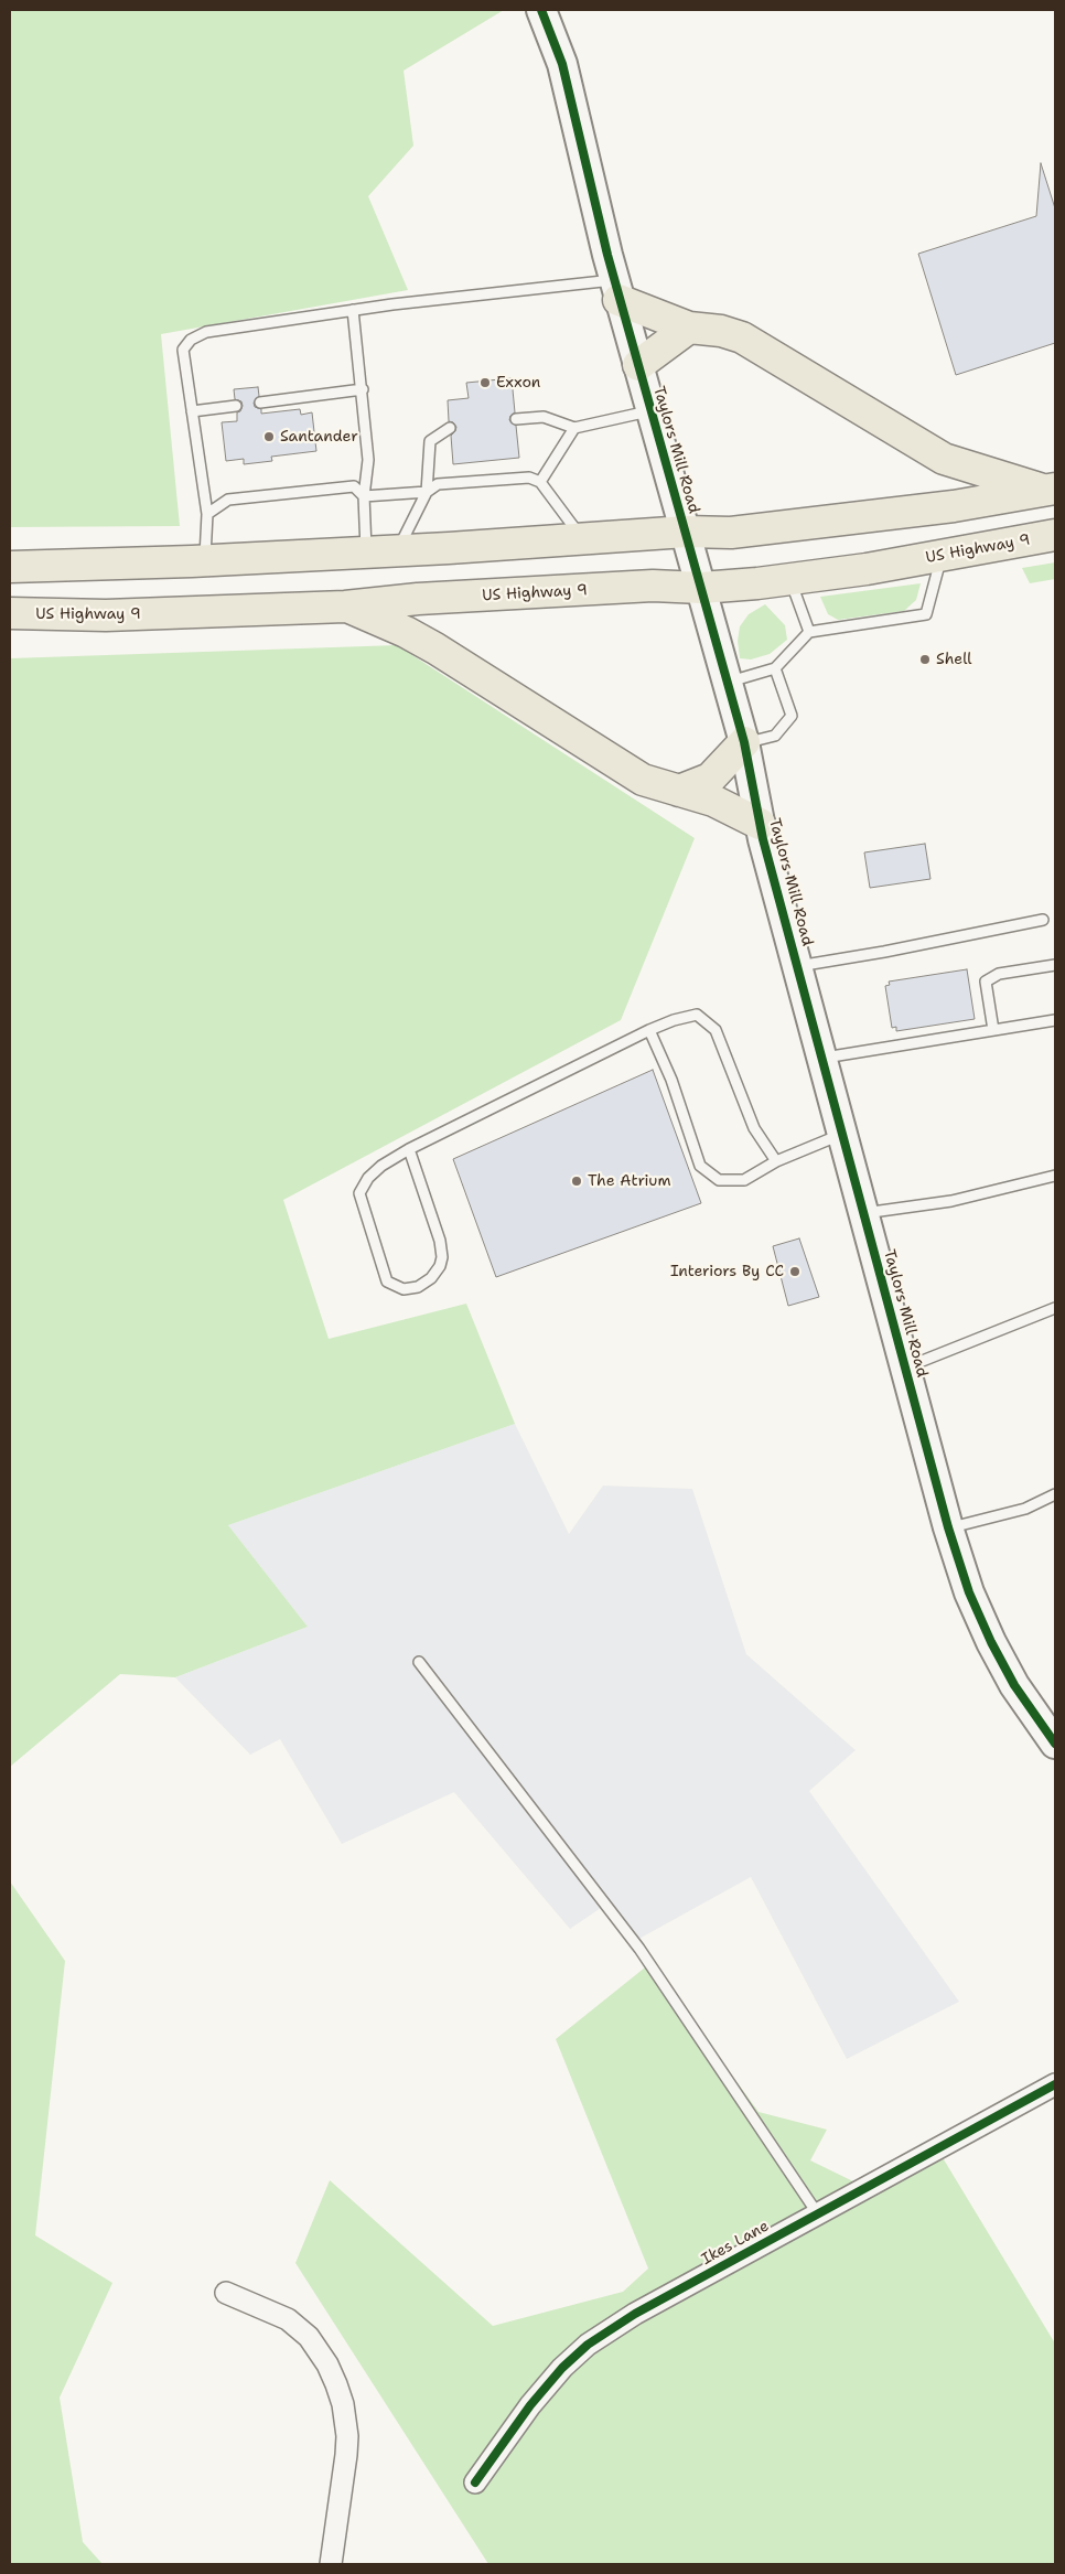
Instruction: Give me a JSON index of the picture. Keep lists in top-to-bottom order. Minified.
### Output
{"streets":{"highway":["US Highway 9"],"street":["Taylors Mill Road","Ikes Lane"]},"crossings":[["Taylors Mill Road","US Highway 9"]],"places":["Exxon","Santander","Shell","The Atrium","Interiors By CC"]}
